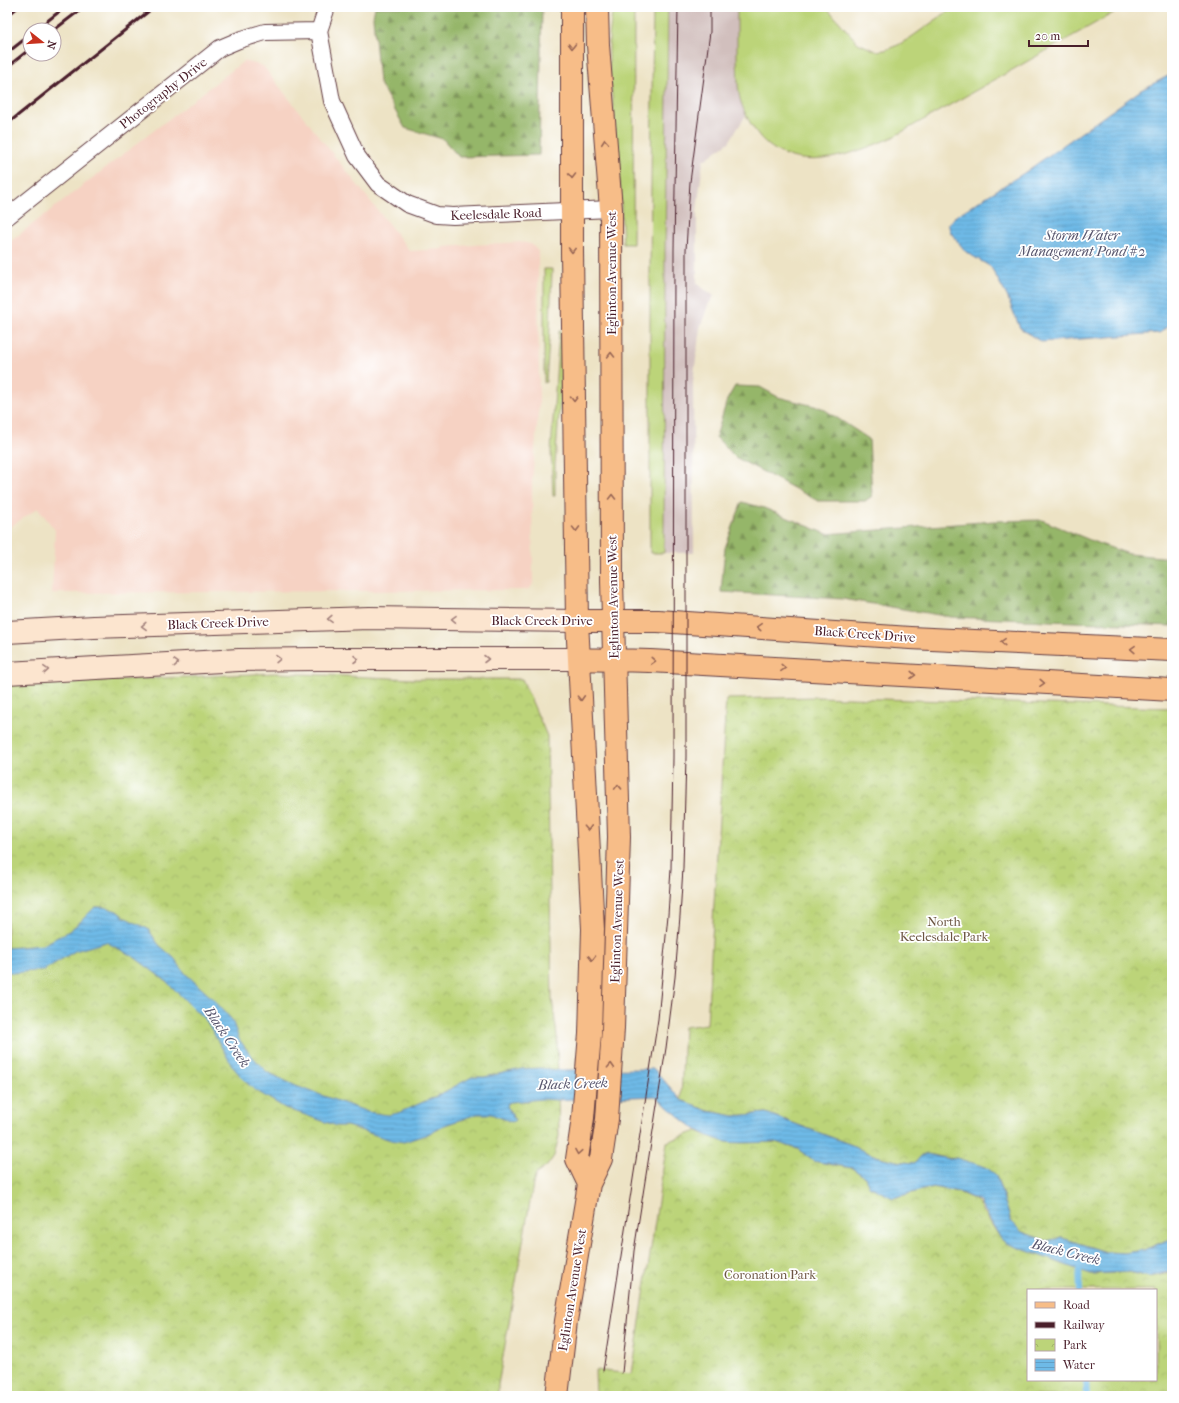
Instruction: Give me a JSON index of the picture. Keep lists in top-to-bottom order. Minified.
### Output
{"streets":{"main road":["Eglinton Avenue West","Black Creek Drive"],"street":["Photography Drive","Keelesdale Road"]},"crossings":[["Photography Drive","Keelesdale Road"],["Keelesdale Road","Eglinton Avenue West"],["Eglinton Avenue West","Black Creek Drive"]],"water":["Storm Water Management Pond #2","Black Creek"],"parks":["North Keelesdale Park","Coronation Park"],"legend":["Road","Railway","Park","Water"],"scale_bar":"20 m","north":"right"}
